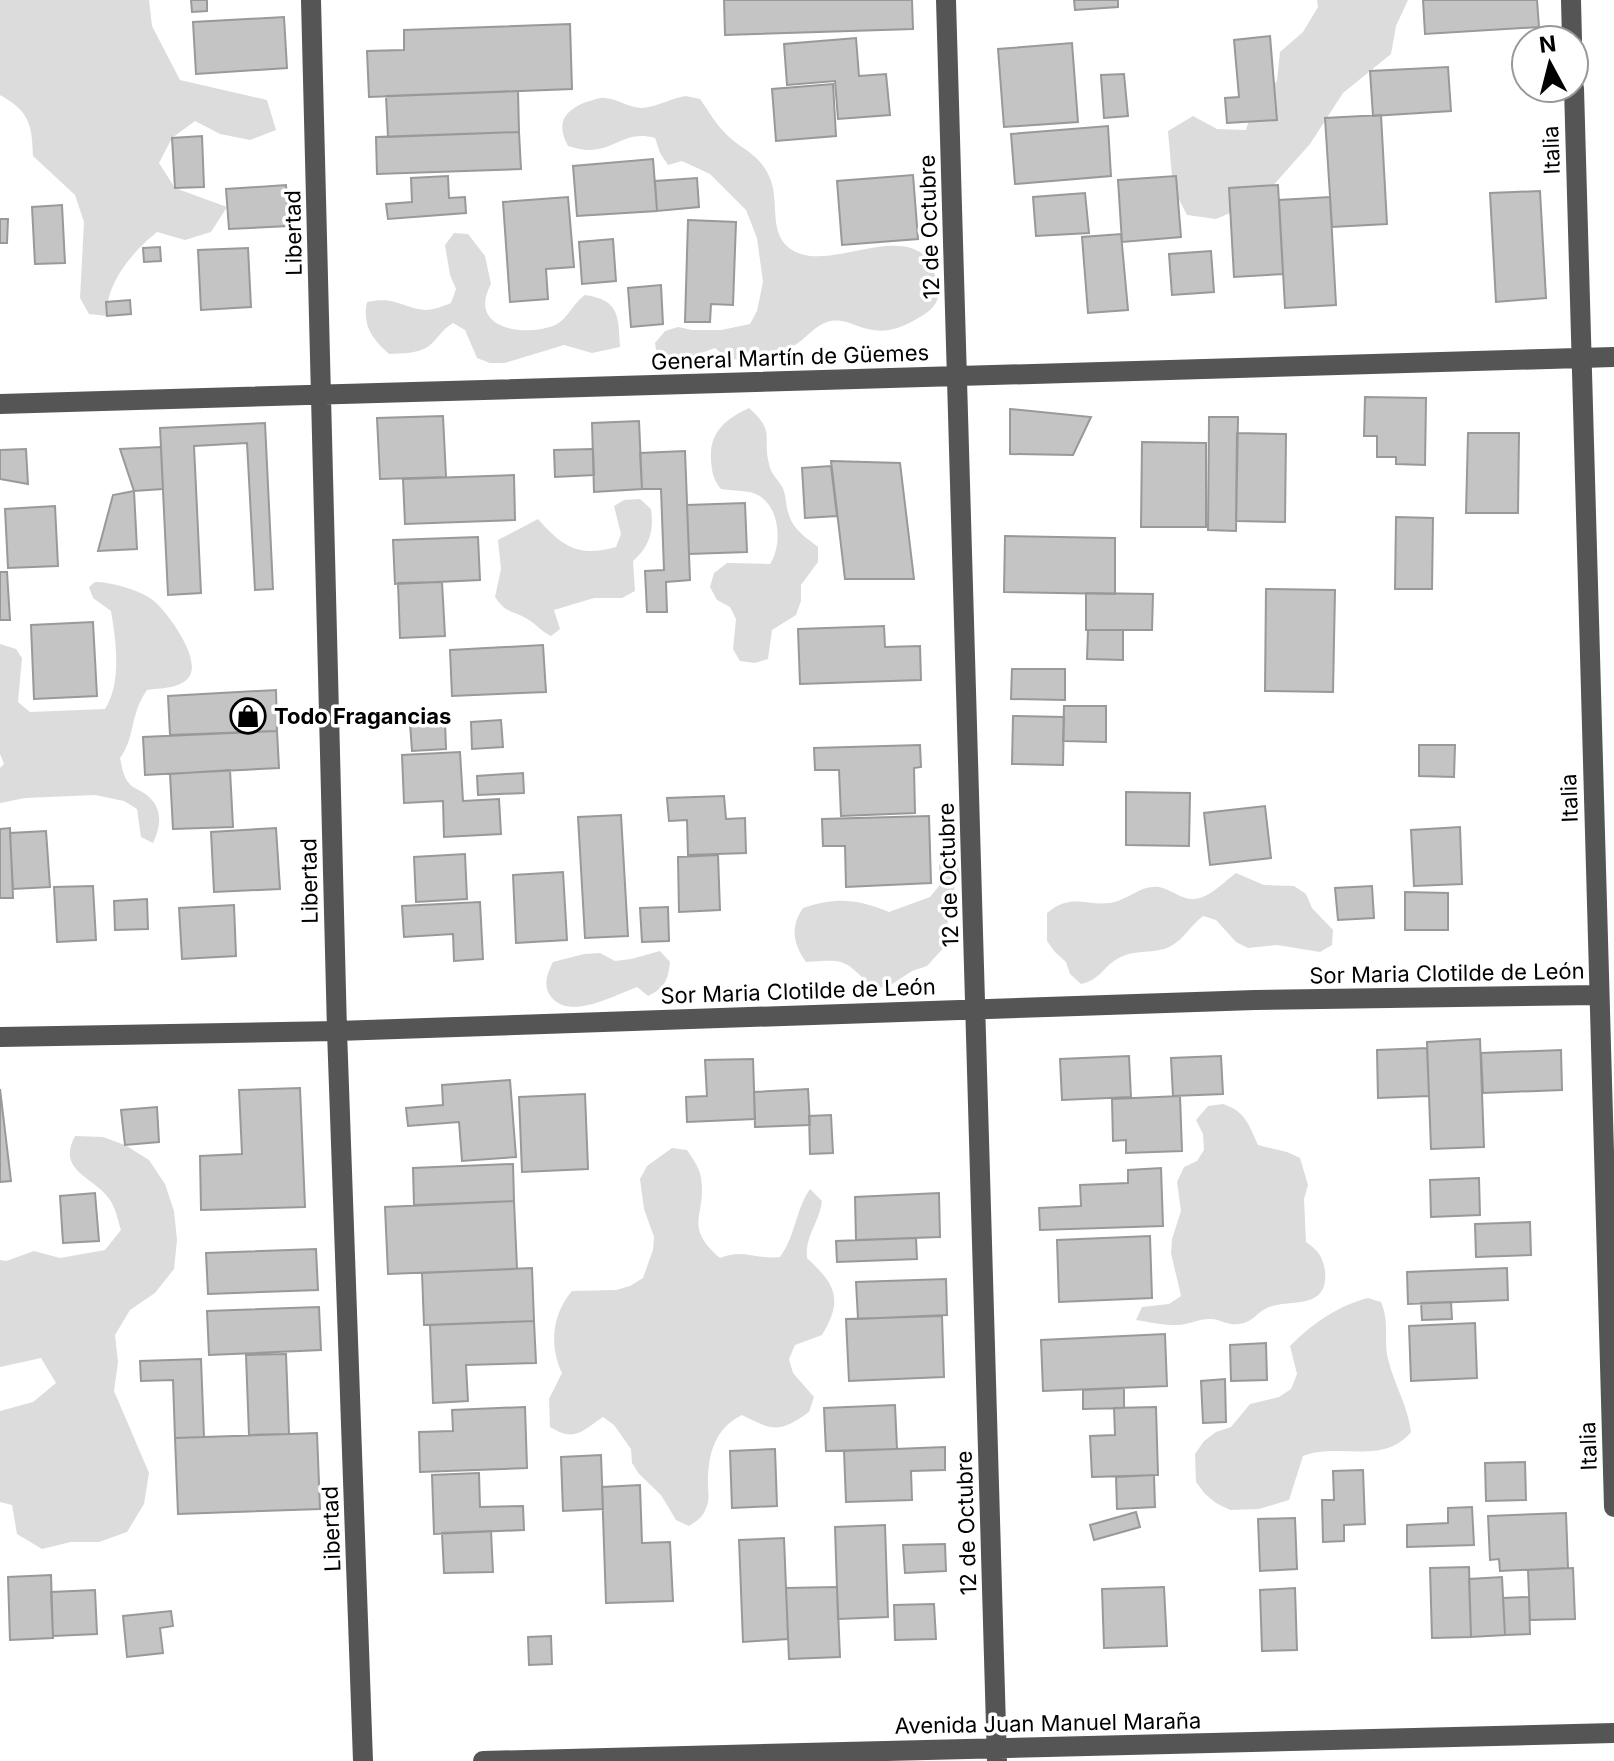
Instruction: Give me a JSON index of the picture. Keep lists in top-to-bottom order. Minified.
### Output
{"streets":{"street":["Italia","12 de Octubre","Libertad","General Martín de Güemes","Sor Maria Clotilde de León","Avenida Juan Manuel Maraña"]},"crossings":[["Italia","General Martín de Güemes"],["Italia","Sor Maria Clotilde de León"],["12 de Octubre","General Martín de Güemes"],["12 de Octubre","Sor Maria Clotilde de León"],["12 de Octubre","Avenida Juan Manuel Maraña"],["Libertad","General Martín de Güemes"],["Libertad","Sor Maria Clotilde de León"]],"places":{"shop":["Todo Fragancias"]},"north":"top"}
